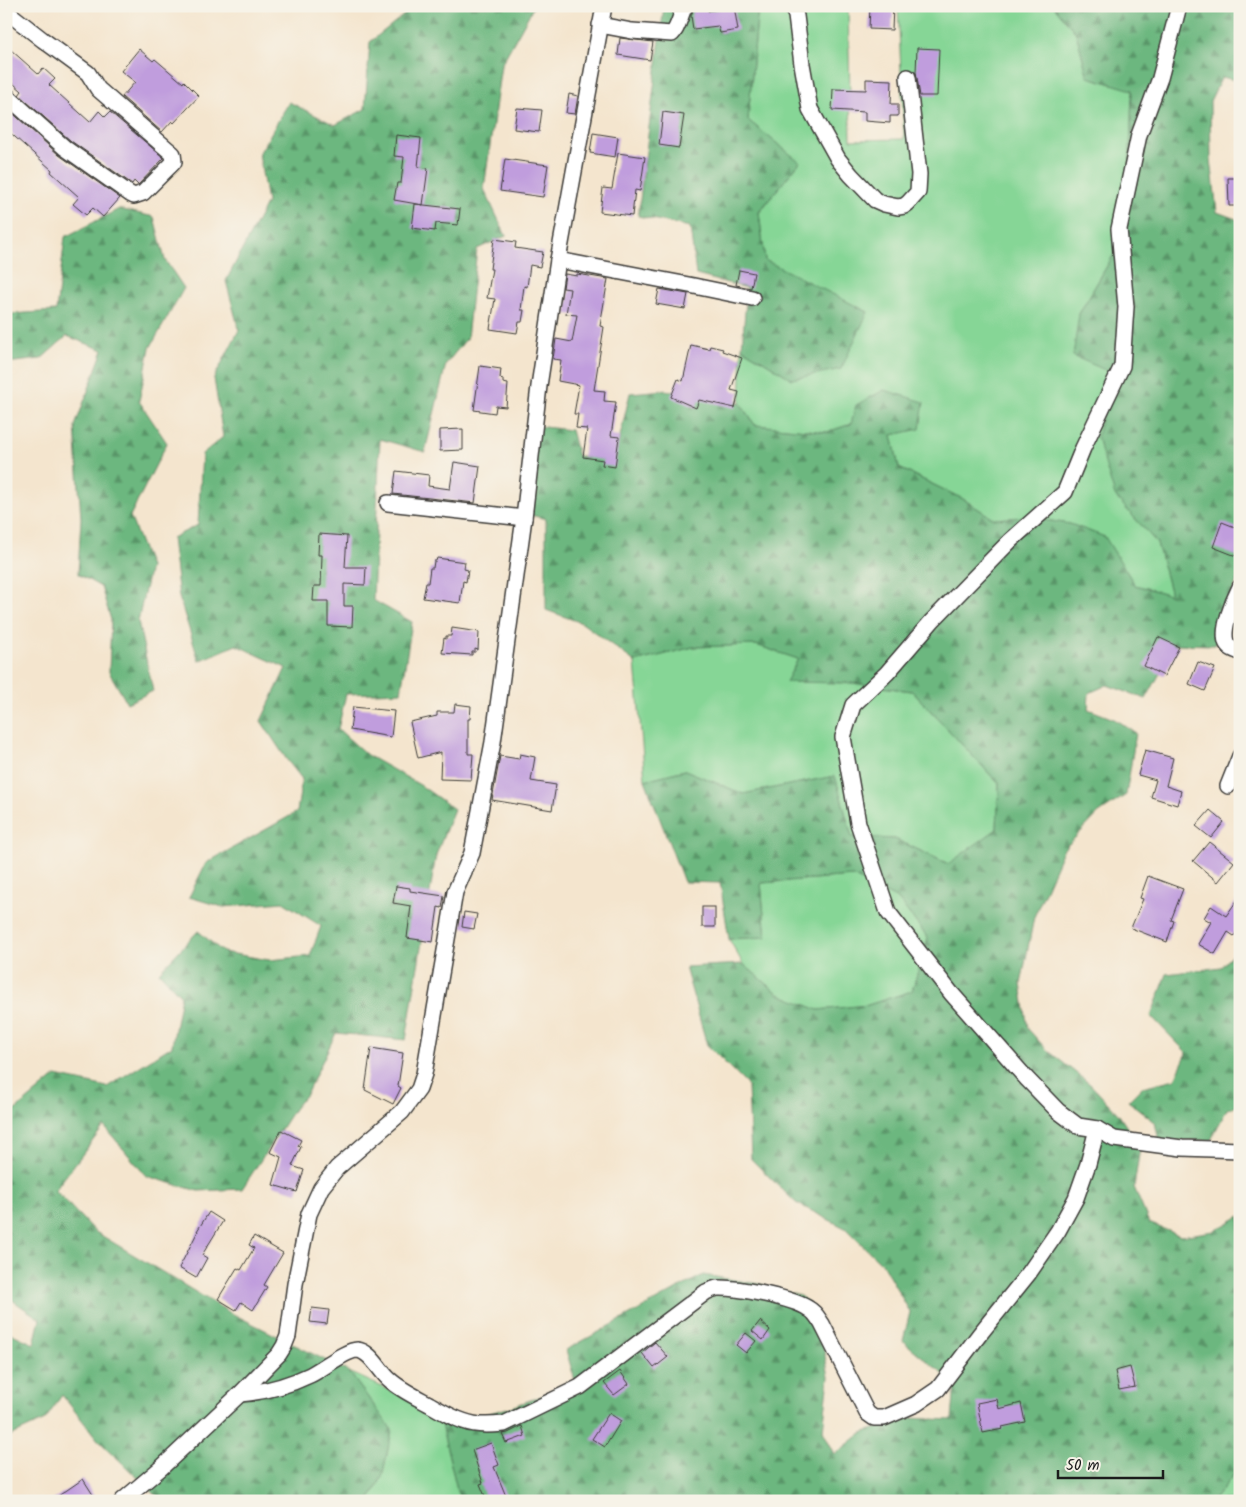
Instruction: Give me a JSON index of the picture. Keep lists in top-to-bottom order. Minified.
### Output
{"scale_bar":"50 m"}
